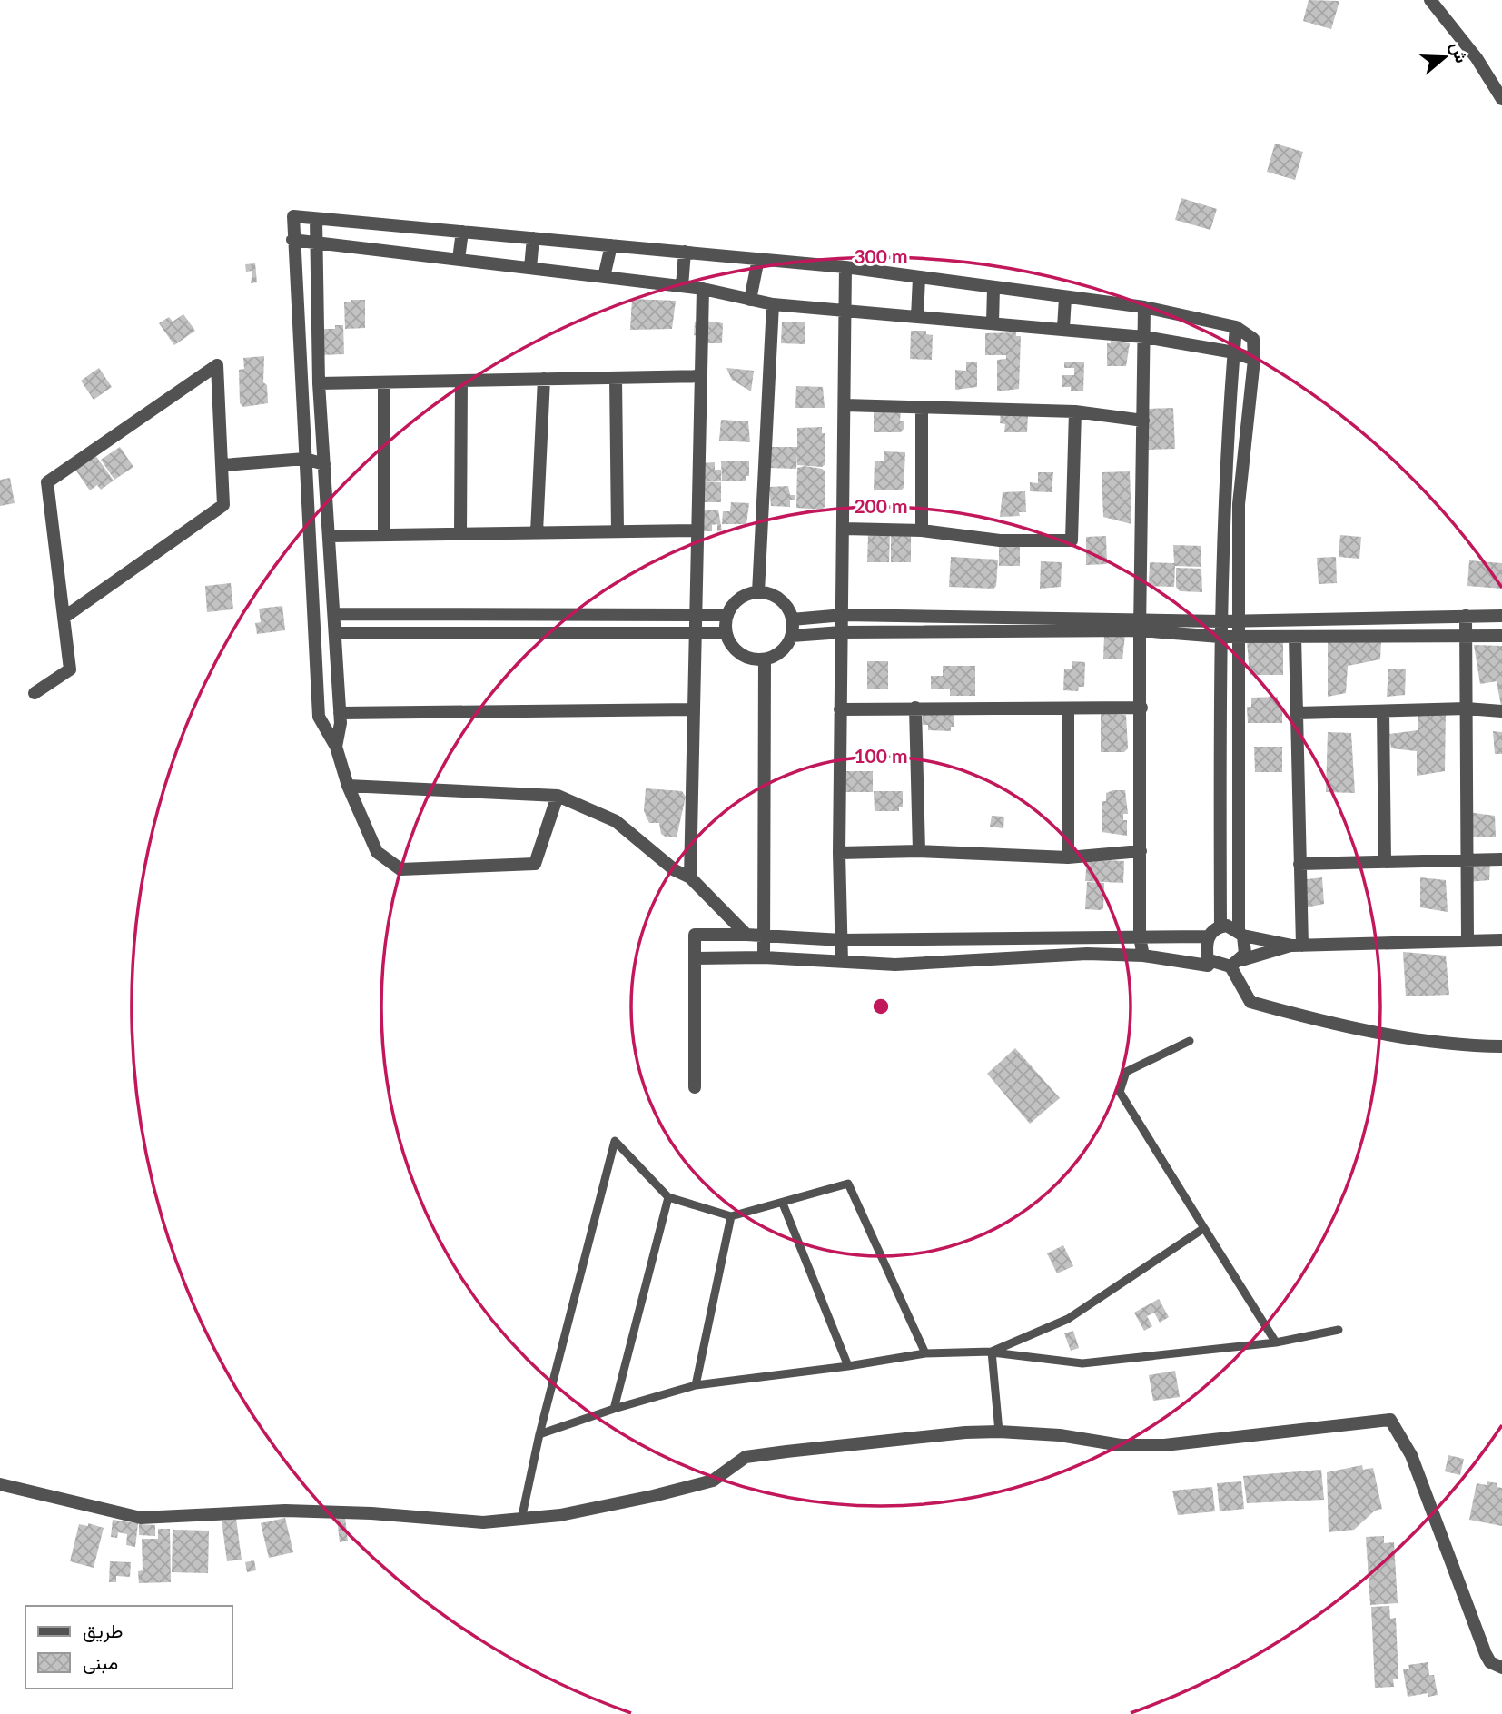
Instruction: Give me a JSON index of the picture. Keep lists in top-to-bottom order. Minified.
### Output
{"legend":["طريق","مبنى"],"north":"right","rings":["300 m","200 m","100 m"]}
